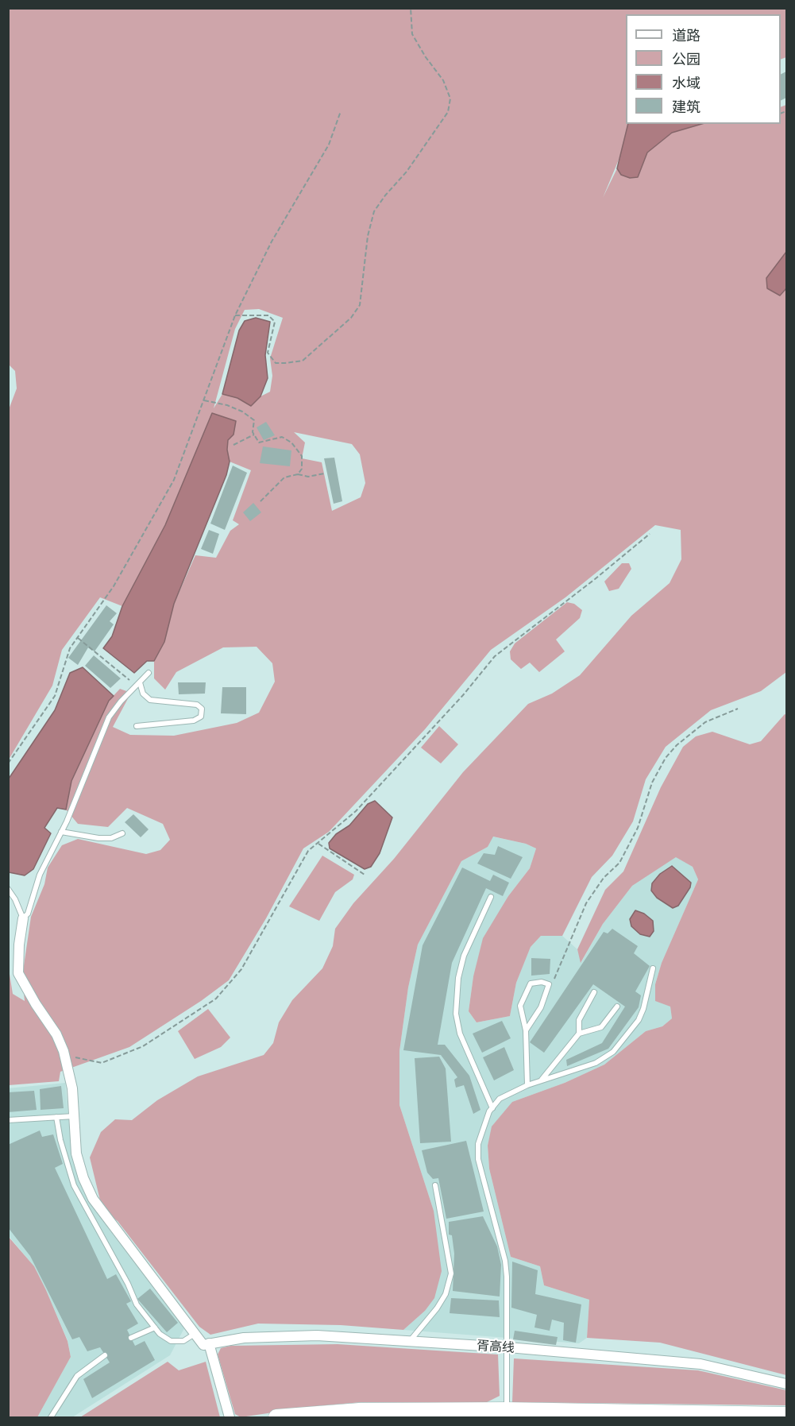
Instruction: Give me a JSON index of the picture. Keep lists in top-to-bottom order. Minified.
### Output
{"streets":{"street":["胥高线"]},"legend":["道路","公园","水域","建筑"]}
